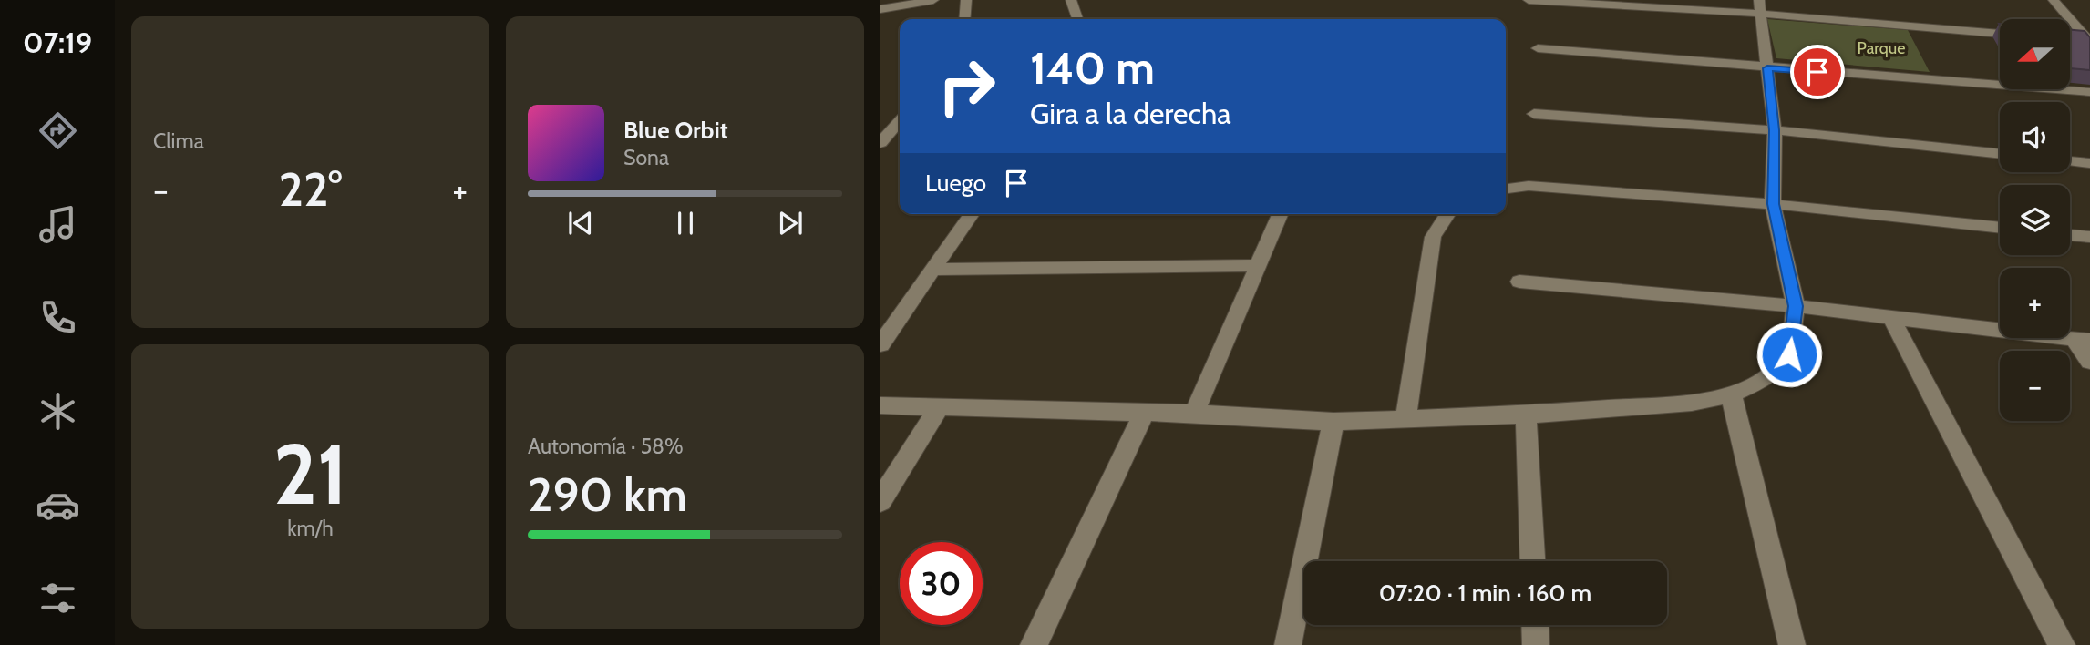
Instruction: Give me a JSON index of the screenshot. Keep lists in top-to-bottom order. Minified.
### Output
{"parks":["Parque"],"north":"left","page":{"tabs":"07:19","tile":["Clima",["21","km/h"],["Autonomía · 58%","290 km"]],"map_buttons":["+","−"],"turn":["140 m","Gira a la derecha"],"song":["Blue Orbit","Sona"],"then":"Luego","heat":["−","22°","+"],"limit":"30","trip":"07:20 · 1 min · 160 m"}}
